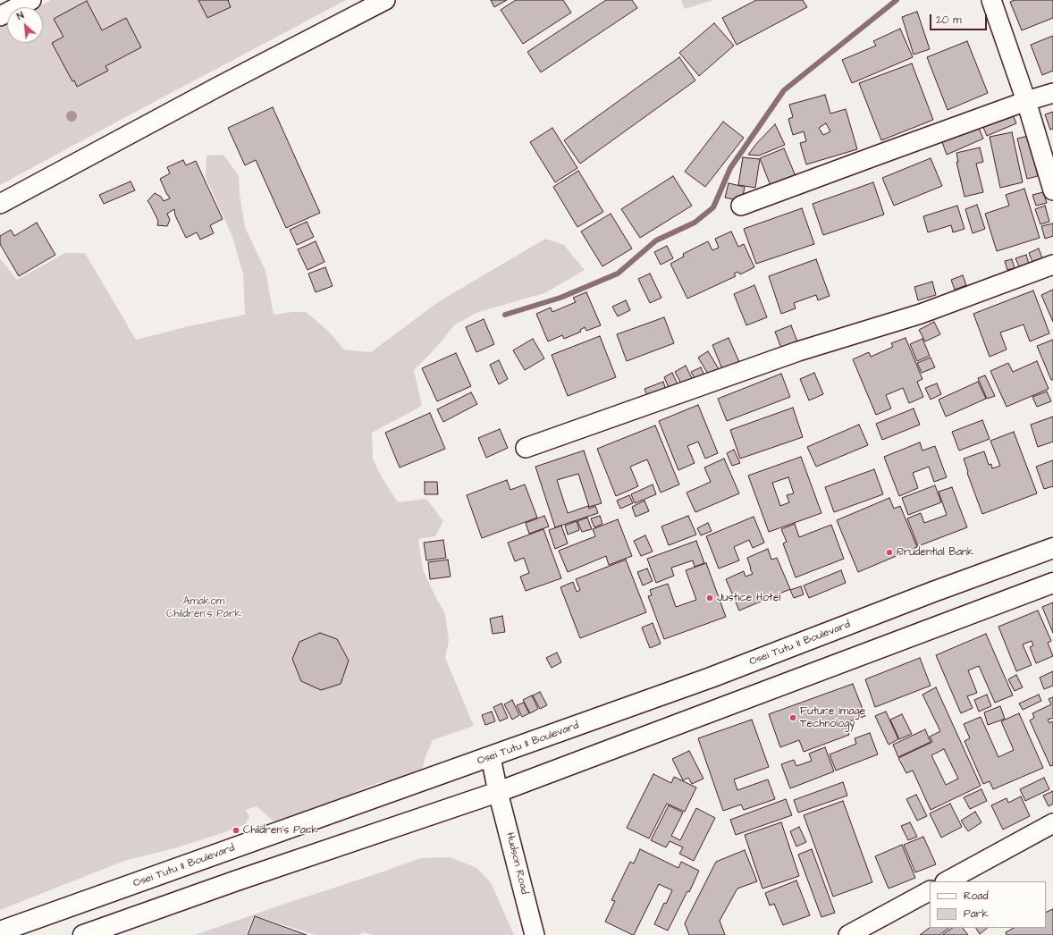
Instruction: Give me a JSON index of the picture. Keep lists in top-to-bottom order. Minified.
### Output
{"streets":{"main road":["Osei Tutu II Boulevard"],"street":["Hudson Road"]},"crossings":[["Osei Tutu II Boulevard","Hudson Road"]],"parks":["Amakom Children's Park"],"places":["Prudential Bank","Justice Hotel","Future Image Technology","Children's Park"],"legend":["Road","Park"],"scale_bar":"20 m","north":"top left"}
